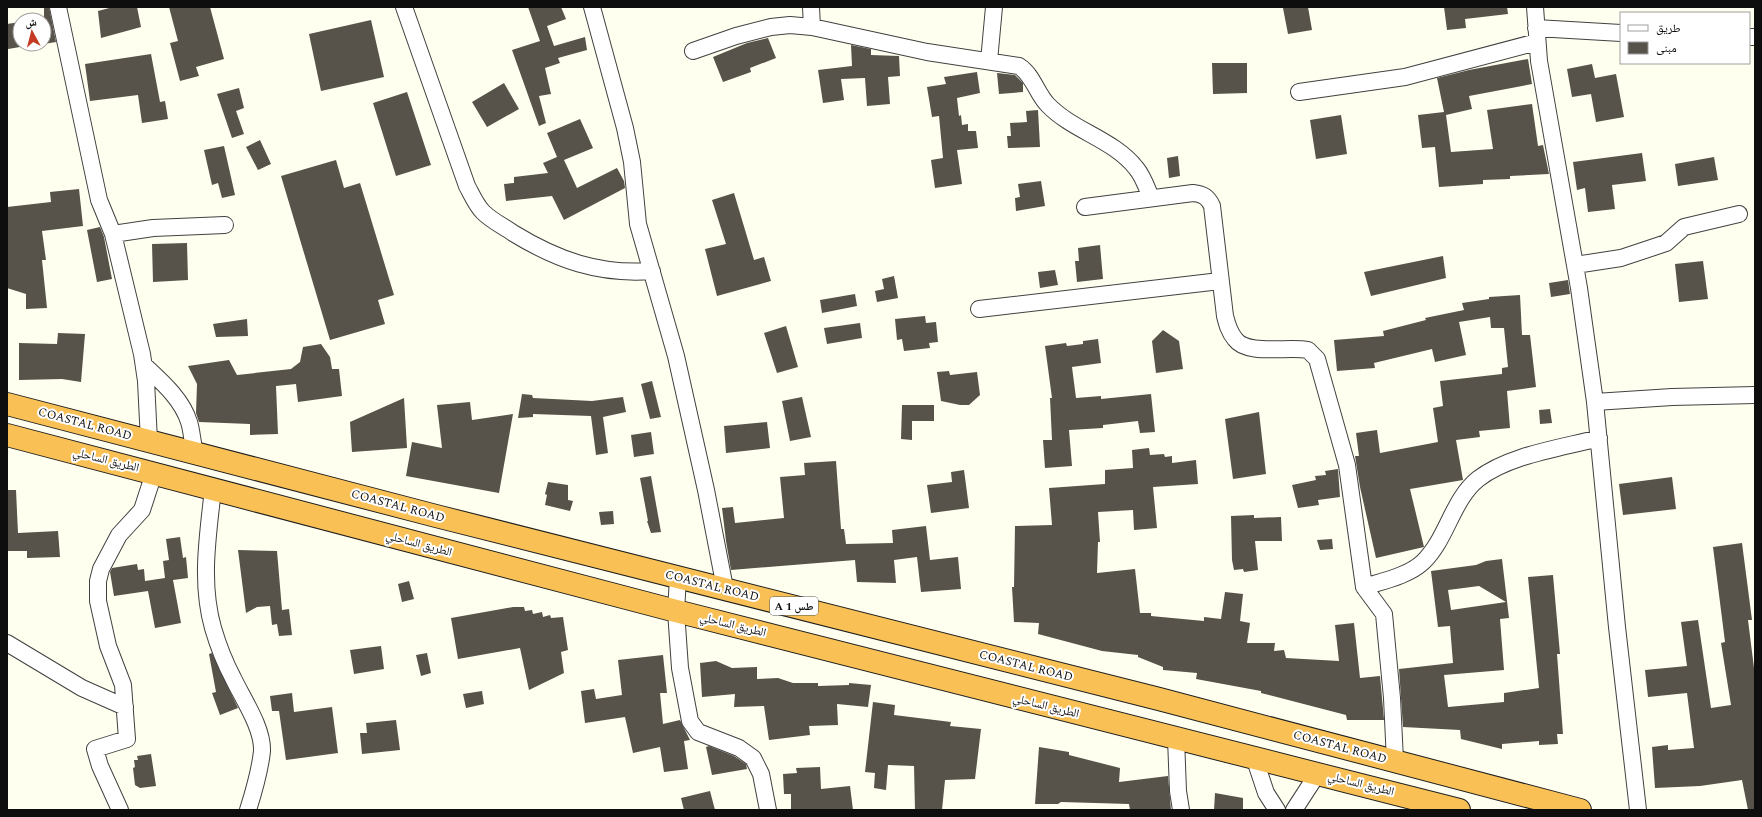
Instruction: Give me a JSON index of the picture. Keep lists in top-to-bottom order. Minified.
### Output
{"streets":{"highway":["COASTAL ROAD","الطريق الساحلي","A 1 طس"]},"legend":["طريق","مبنى"],"north":"top"}
